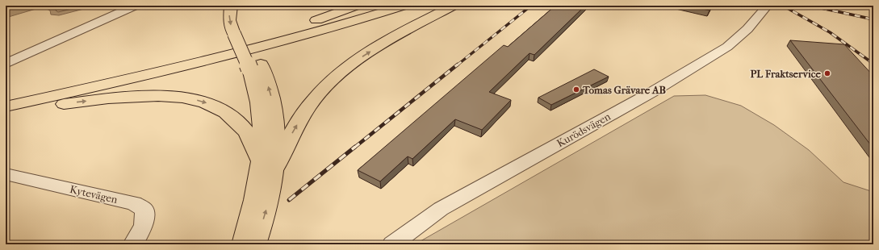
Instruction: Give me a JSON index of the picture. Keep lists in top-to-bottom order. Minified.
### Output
{"streets":{"street":["Kurödsvägen","Kytevägen"]},"places":["PL Fraktservice","Tomas Grävare AB"]}
